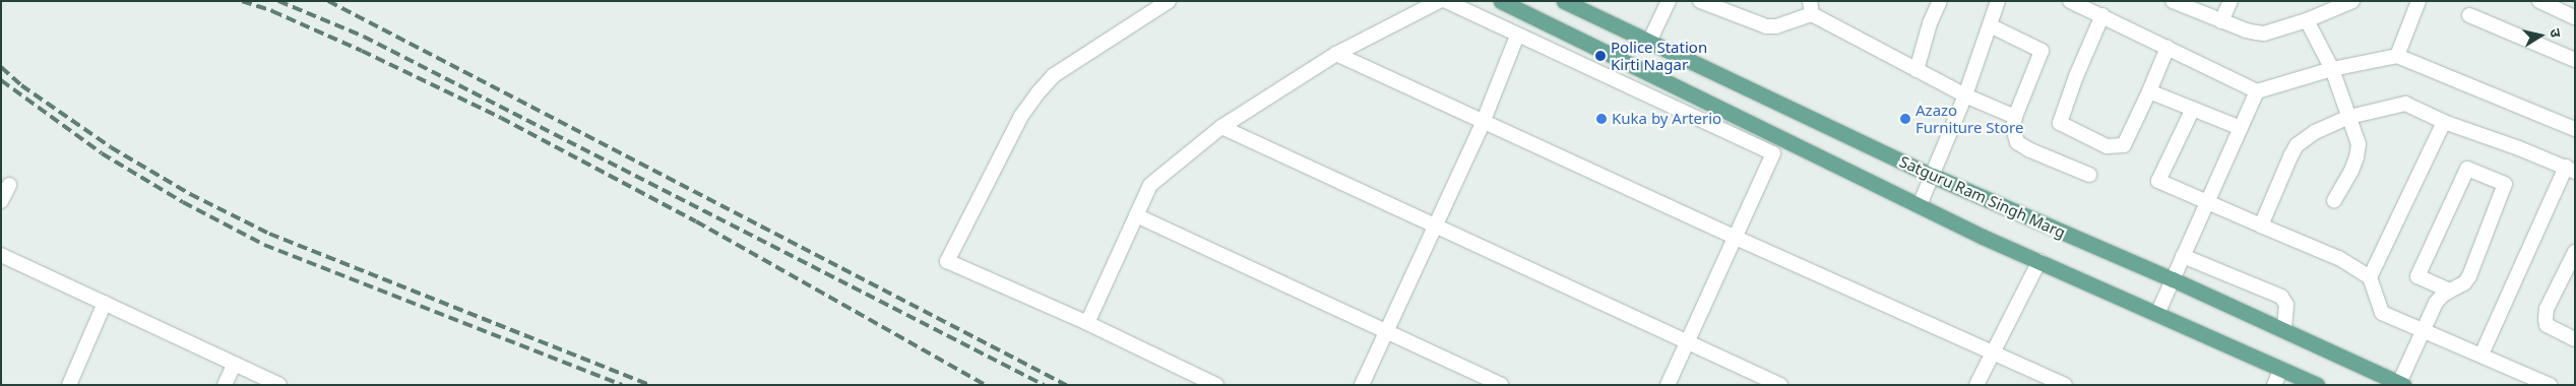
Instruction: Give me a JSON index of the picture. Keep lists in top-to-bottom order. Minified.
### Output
{"streets":{"main road":["Satguru Ram Singh Marg"]},"places":["Police Station Kirti Nagar","Kuka by Arterio","Azazo Furniture Store"],"north":"right"}
